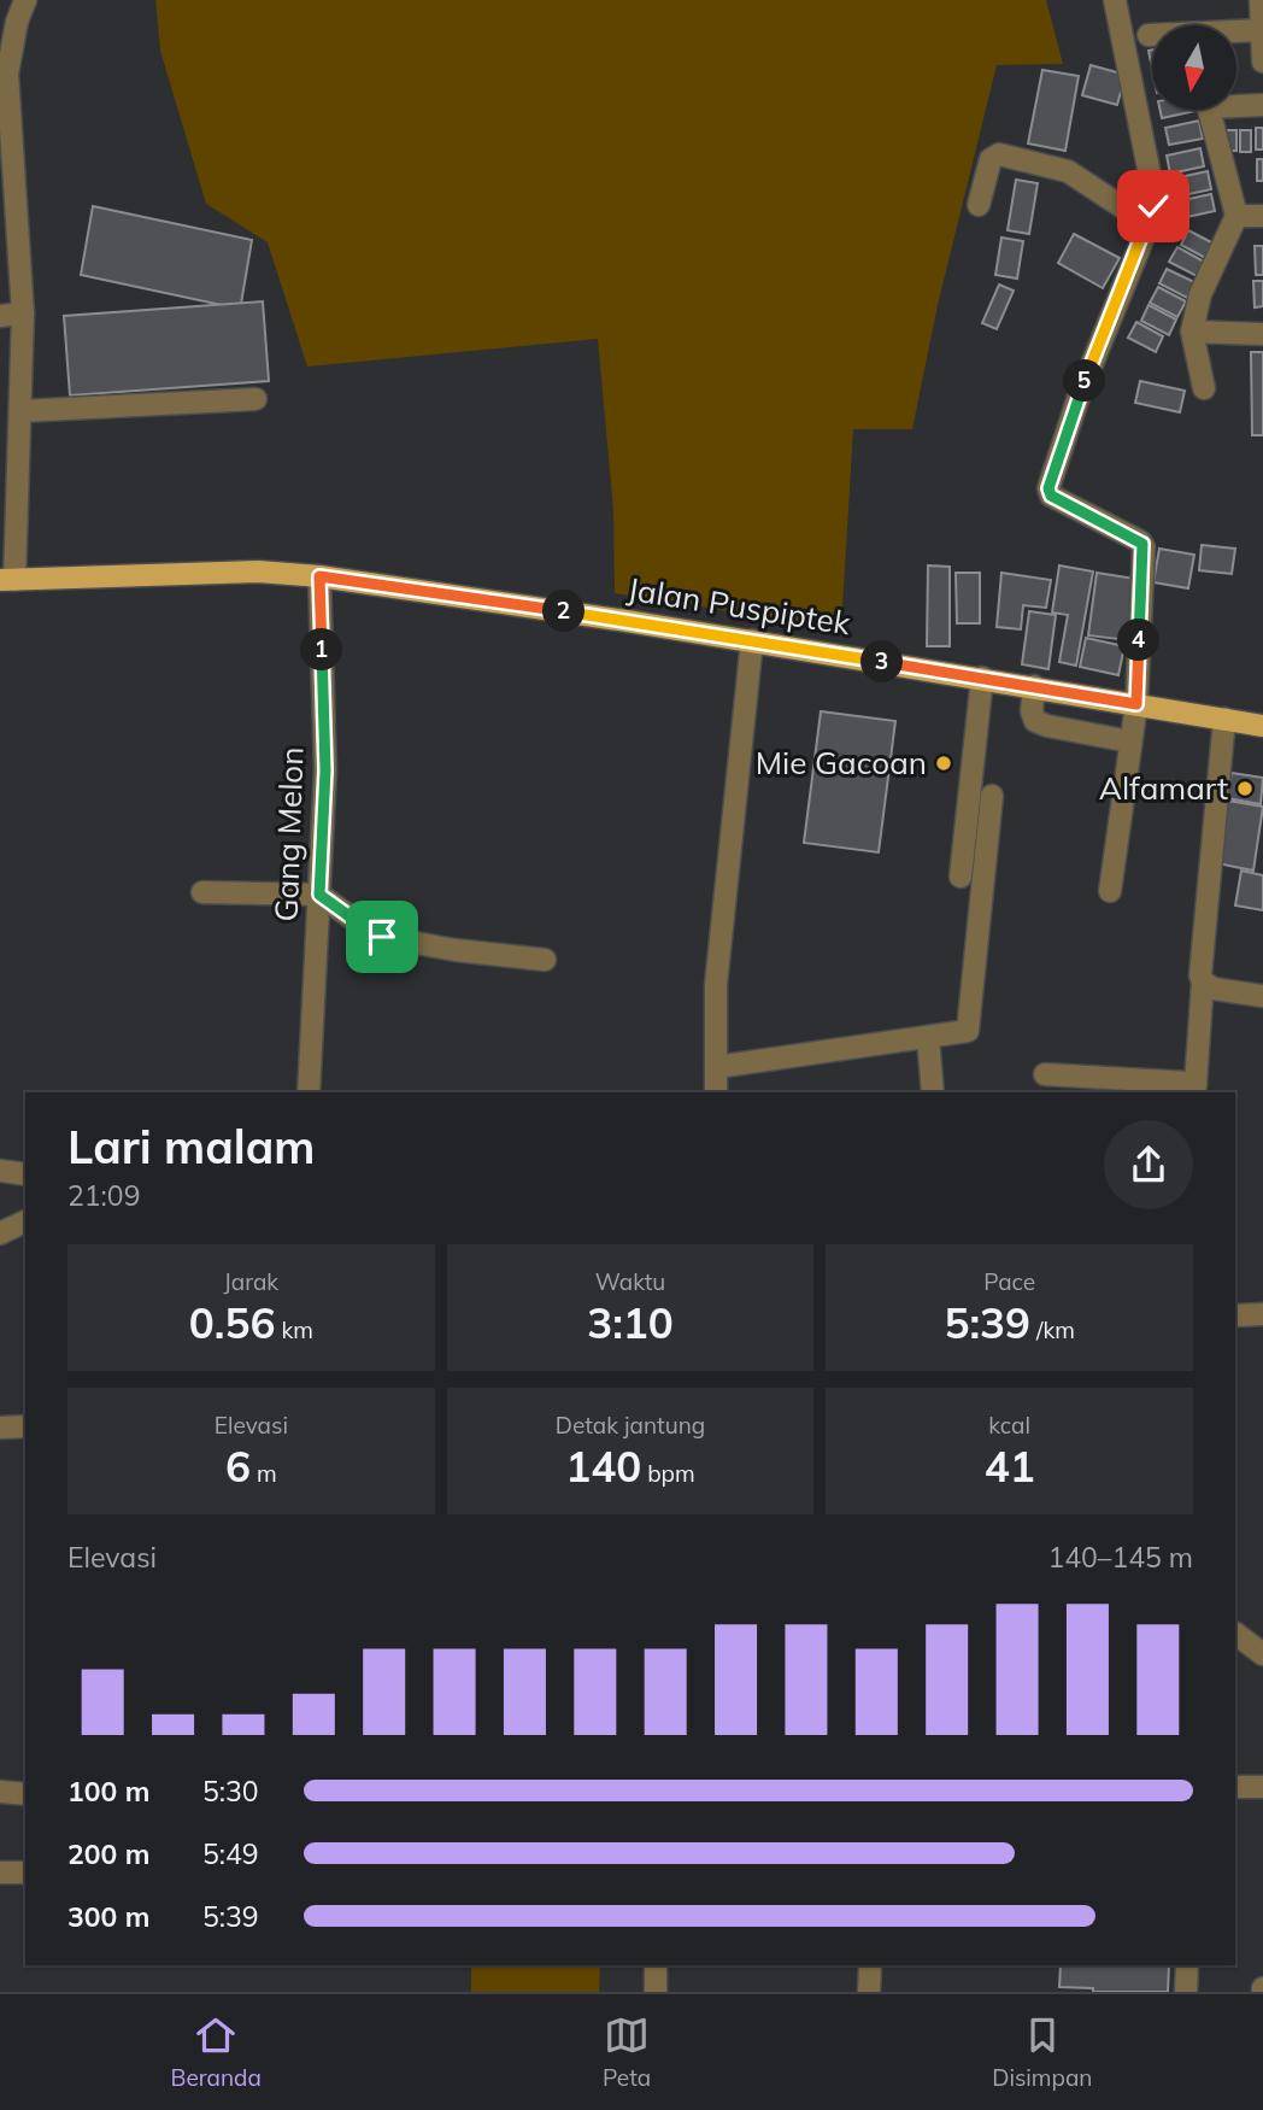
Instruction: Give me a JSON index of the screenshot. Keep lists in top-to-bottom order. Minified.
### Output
{"streets":{"main road":["Jalan Puspiptek"],"street":["Gang Melon"]},"crossings":[["Jalan Puspiptek","Gang Melon"]],"places":["Mie Gacoan","Alfamart"],"north":"bottom","page":{"pins":["5","2","4","1","3"],"heading":["Lari malam","21:09"],"stats":[["Jarak","0.56 km"],["Waktu","3:10"],["Pace","5:39 /km"],["Elevasi","6 m"],["Detak jantung","140 bpm"],["kcal","41"]],"chart":["Elevasi","140–145 m"],"list":[{"name":"100 m","note":"5:30"},{"name":"200 m","note":"5:49"},{"name":"300 m","note":"5:39"}],"tabs":["Beranda","Peta","Disimpan"]}}
